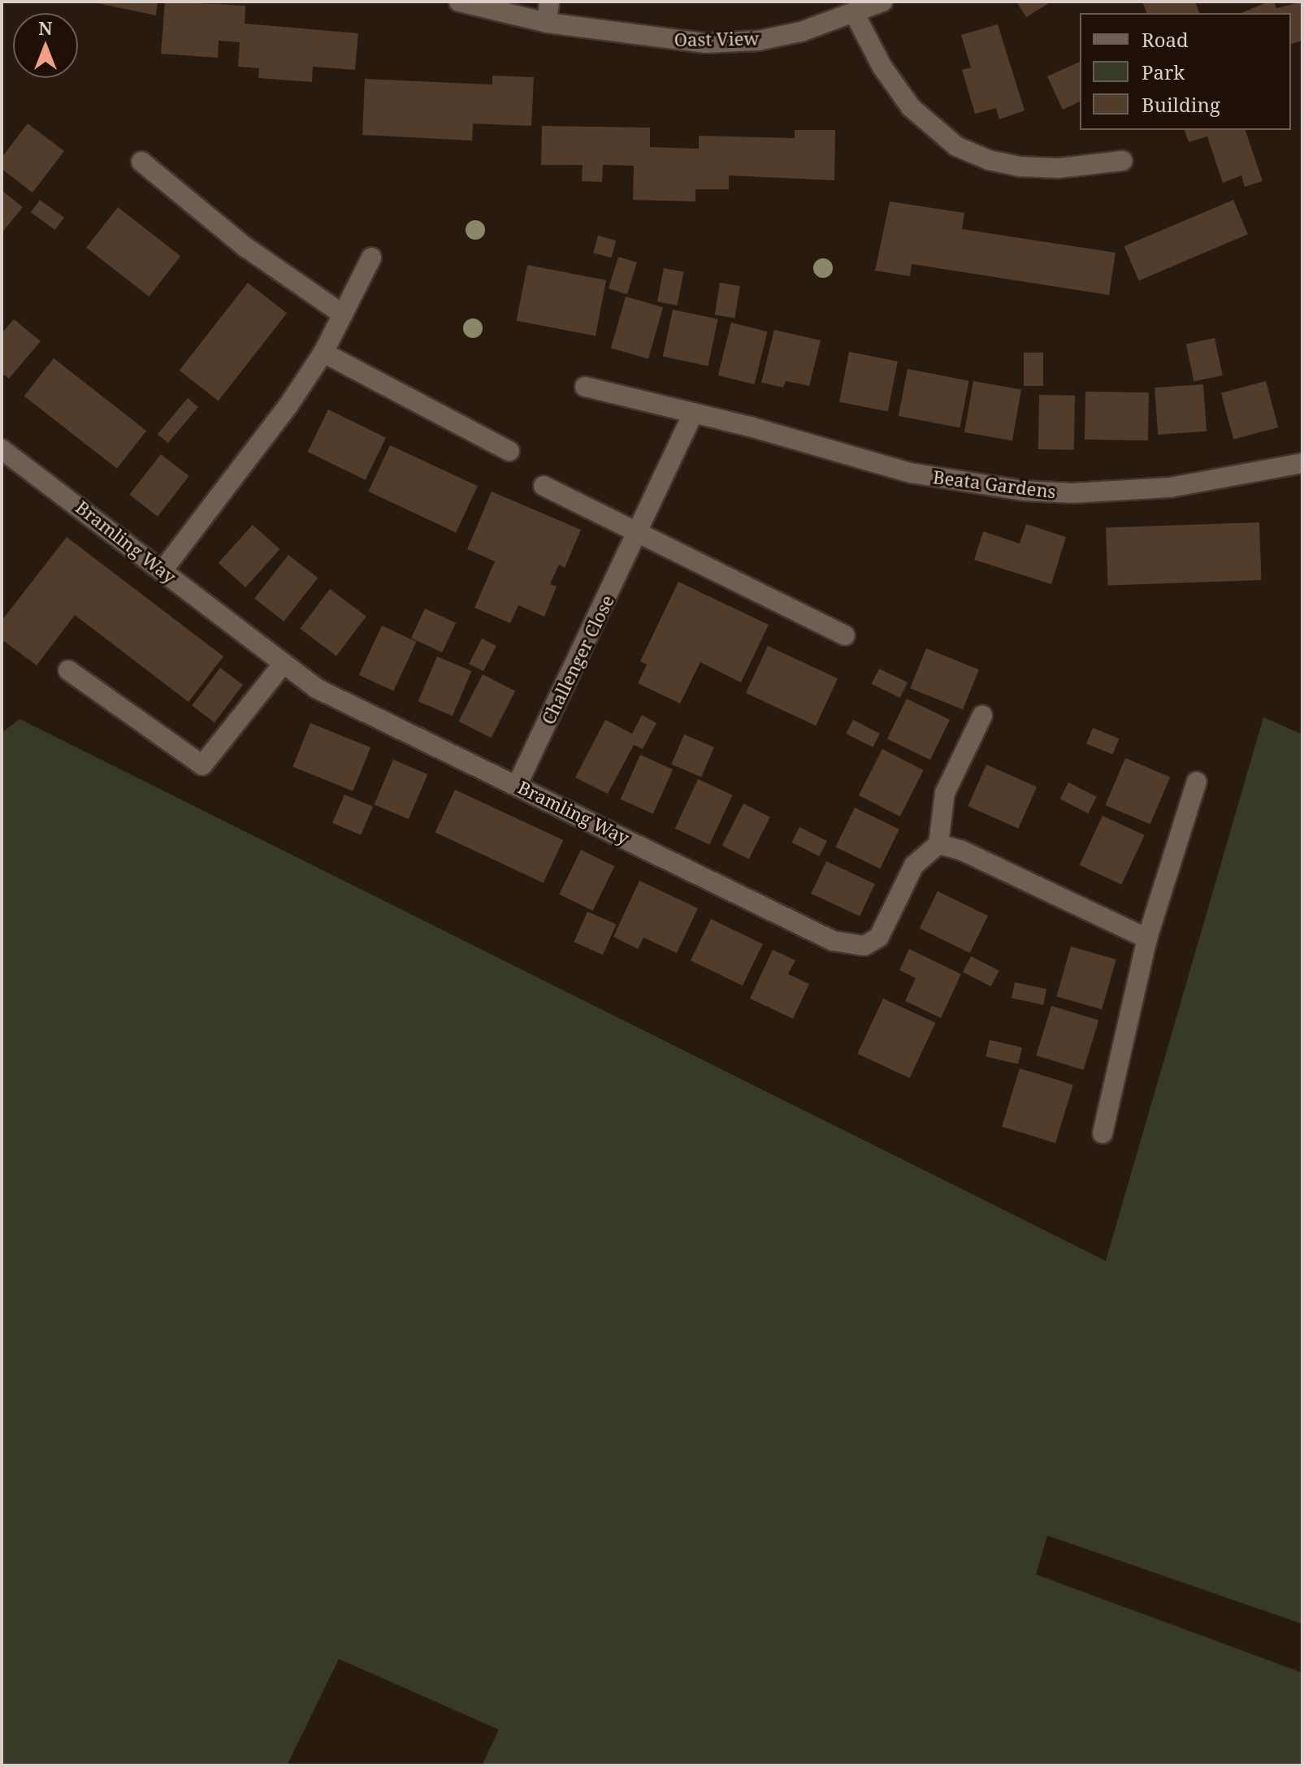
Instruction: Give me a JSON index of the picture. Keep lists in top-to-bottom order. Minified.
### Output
{"streets":{"street":["Oast View","Beata Gardens","Bramling Way","Challenger Close"]},"crossings":[["Bramling Way","Challenger Close"]],"legend":["Road","Park","Building"],"north":"top"}
